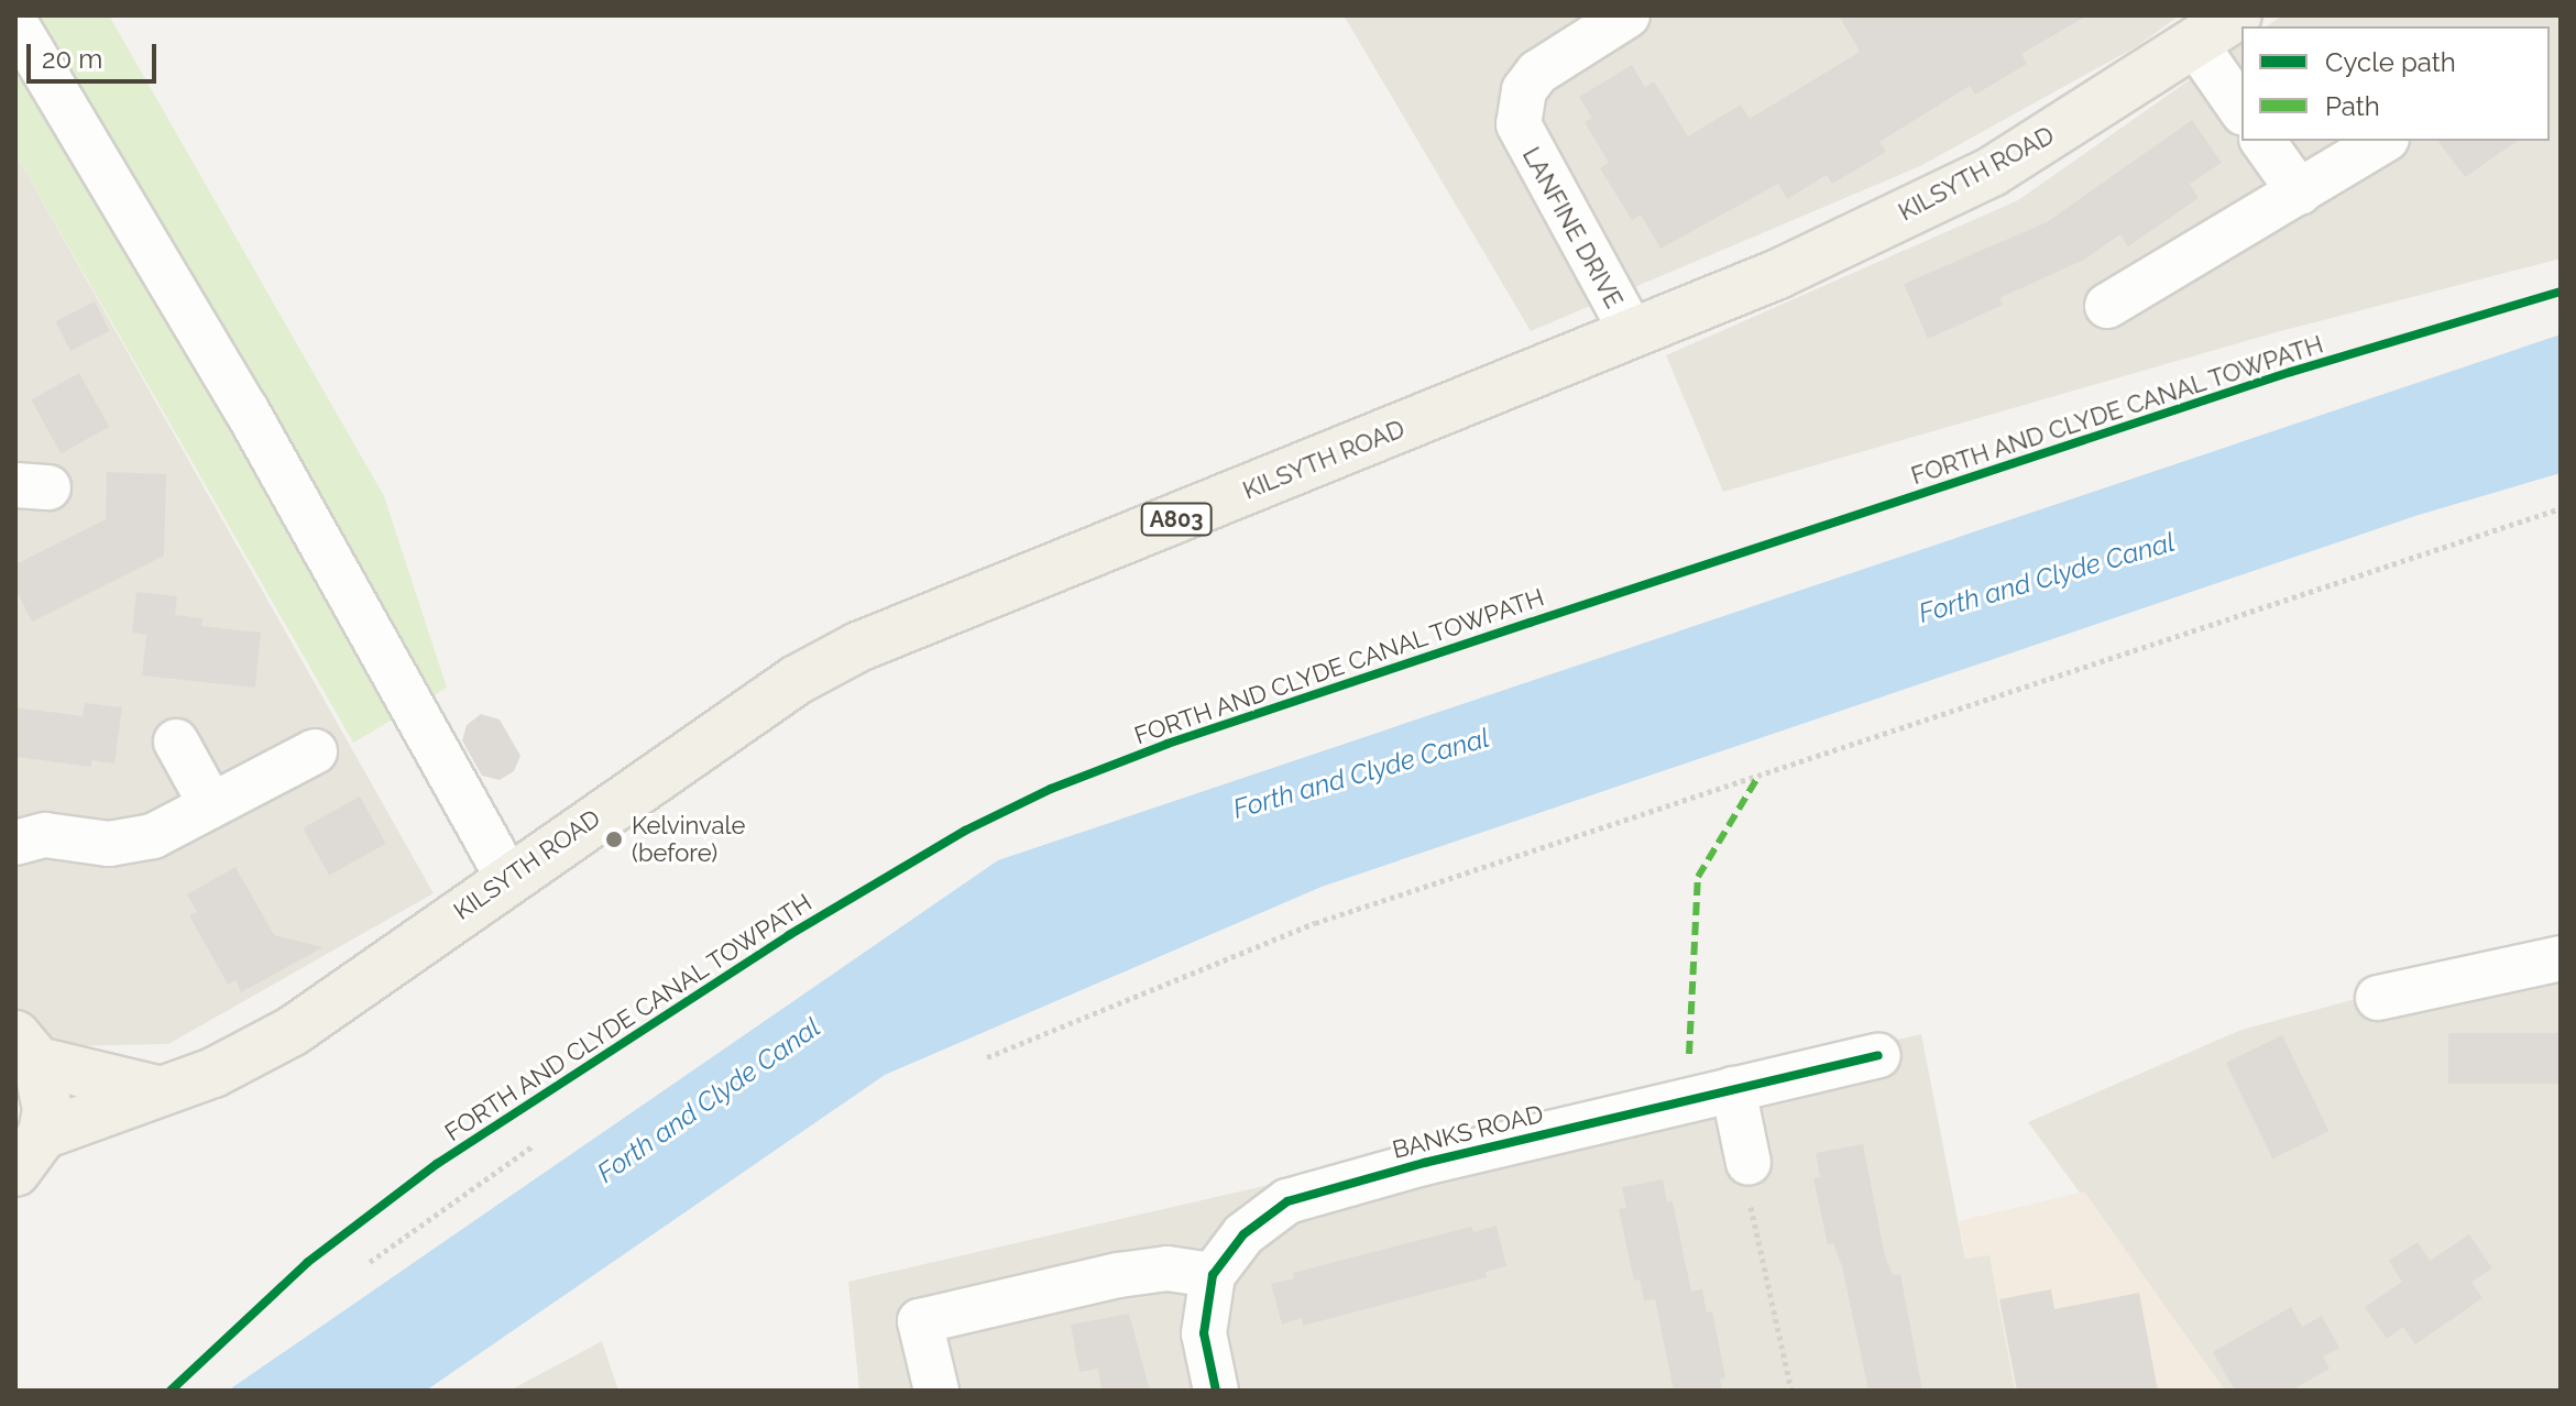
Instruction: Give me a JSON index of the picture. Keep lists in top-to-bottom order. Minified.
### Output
{"streets":{"main road":["KILSYTH ROAD","A803"],"street":["LANFINE DRIVE","BANKS ROAD"],"cycle path":["FORTH AND CLYDE CANAL TOWPATH"]},"crossings":[["KILSYTH ROAD","LANFINE DRIVE"]],"water":["Forth and Clyde Canal"],"places":["Kelvinvale (before)"],"legend":["Cycle path","Path"],"scale_bar":"20 m"}
